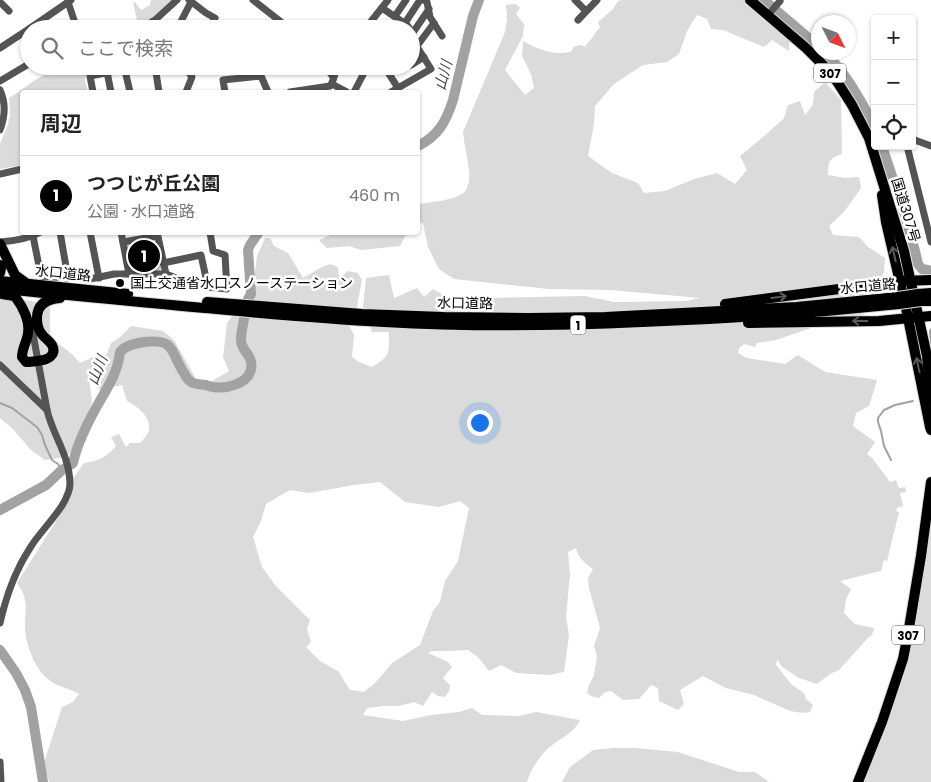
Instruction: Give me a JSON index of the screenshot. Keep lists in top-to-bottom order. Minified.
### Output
{"streets":{"highway":["307","国道307号","水口道路","1"]},"crossings":[["307","国道307号"],["307","1"],["国道307号","1"],["水口道路","1"]],"water":["山川"],"places":["国土交通省水口スノーステーション"],"north":"bottom right","page":{"map_buttons":["+","−"],"search":"ここで検索","heading":"周辺","list":[{"mark":"1","name":"つつじが丘公園","note":"公園 · 水口道路","value":"460 m"}],"pins":"1"}}
